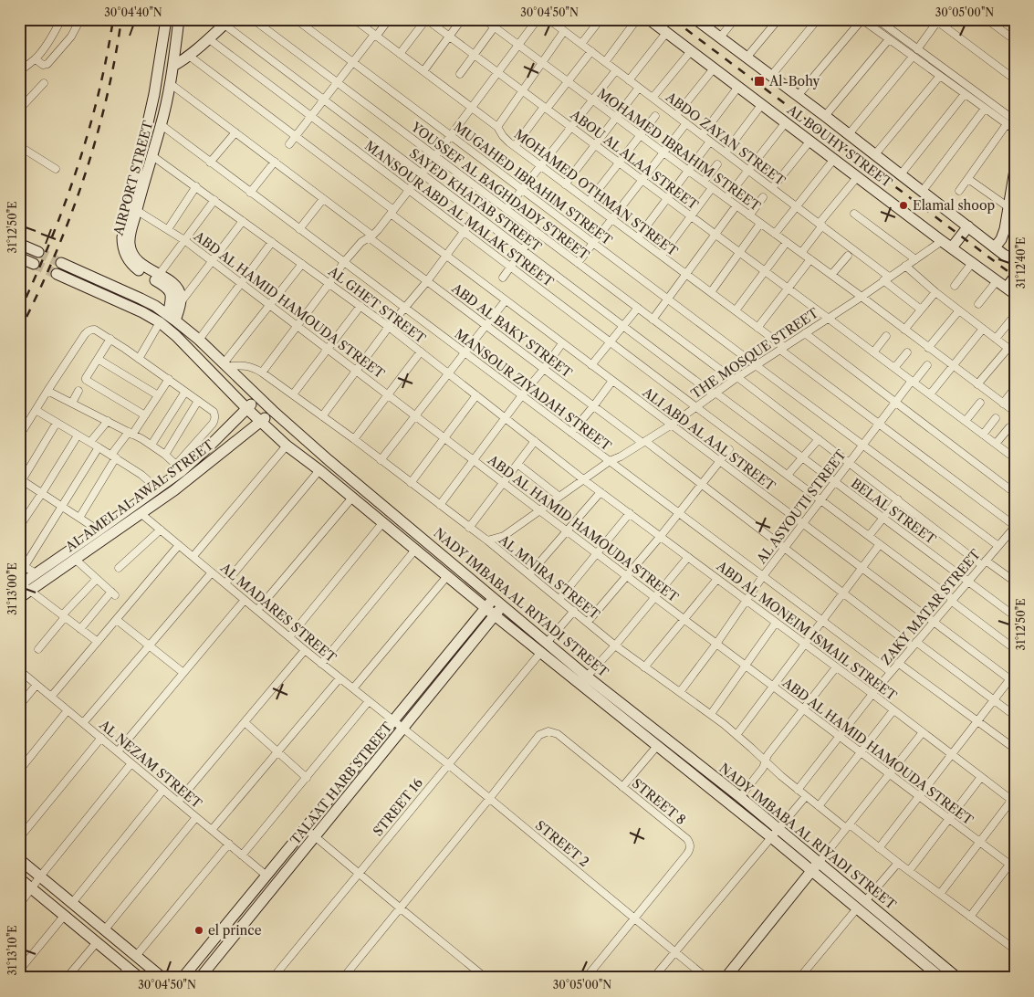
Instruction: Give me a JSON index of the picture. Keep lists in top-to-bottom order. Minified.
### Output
{"streets":{"street":["ABDO ZAYAN STREET","AL BOUHY STREET","MOHAMED IBRAHIM STREET","ABOU AL ALAA STREET","AIRPORT STREET","MUGAHED IBRAHIM STREET","YOUSSEF AL BAGHDADY STREET","MOHAMED OTHMAN STREET","SAYED KHATAB STREET","MANSOUR ABD AL MALAK STREET","ABD AL HAMID HAMOUDA STREET","AL GHET STREET","ABD AL BAKY STREET","THE MOSQUE STREET","MANSOUR ZIYADAH STREET","ALI ABD AL AAL STREET","AL AMEL AL AWAL STREET","AL ASYOUTI STREET","BELAL STREET","AL MNIRA STREET","NADY IMBABA AL RIYADI STREET","ZAKY MATAR STREET","AL MADARES STREET","ABD AL MONEIM ISMAIL STREET","AL NEZAM STREET","TALAAT HARB STREET","STREET 8","STREET 16","STREET 2"]},"crossings":[["ABDO ZAYAN STREET","THE MOSQUE STREET"],["AL BOUHY STREET","THE MOSQUE STREET"],["MOHAMED IBRAHIM STREET","THE MOSQUE STREET"],["ABOU AL ALAA STREET","THE MOSQUE STREET"],["ABOU AL ALAA STREET","AL ASYOUTI STREET"],["AIRPORT STREET","ABD AL HAMID HAMOUDA STREET"],["AIRPORT STREET","AL GHET STREET"],["AIRPORT STREET","ABD AL BAKY STREET"],["AIRPORT STREET","MANSOUR ZIYADAH STREET"],["AIRPORT STREET","NADY IMBABA AL RIYADI STREET"],["MUGAHED IBRAHIM STREET","THE MOSQUE STREET"],["MUGAHED IBRAHIM STREET","AL ASYOUTI STREET"],["MUGAHED IBRAHIM STREET","ZAKY MATAR STREET"],["YOUSSEF AL BAGHDADY STREET","THE MOSQUE STREET"],["YOUSSEF AL BAGHDADY STREET","AL ASYOUTI STREET"],["YOUSSEF AL BAGHDADY STREET","ZAKY MATAR STREET"],["MOHAMED OTHMAN STREET","THE MOSQUE STREET"],["MOHAMED OTHMAN STREET","AL ASYOUTI STREET"],["MOHAMED OTHMAN STREET","ZAKY MATAR STREET"],["SAYED KHATAB STREET","THE MOSQUE STREET"],["SAYED KHATAB STREET","BELAL STREET"],["MANSOUR ABD AL MALAK STREET","THE MOSQUE STREET"],["MANSOUR ABD AL MALAK STREET","AL ASYOUTI STREET"],["MANSOUR ABD AL MALAK STREET","ZAKY MATAR STREET"],["ABD AL HAMID HAMOUDA STREET","THE MOSQUE STREET"],["ABD AL HAMID HAMOUDA STREET","AL ASYOUTI STREET"],["ABD AL HAMID HAMOUDA STREET","ZAKY MATAR STREET"],["AL GHET STREET","THE MOSQUE STREET"],["AL GHET STREET","ABD AL MONEIM ISMAIL STREET"],["ABD AL BAKY STREET","THE MOSQUE STREET"],["ABD AL BAKY STREET","AL ASYOUTI STREET"],["ABD AL BAKY STREET","ZAKY MATAR STREET"],["THE MOSQUE STREET","MANSOUR ZIYADAH STREET"],["THE MOSQUE STREET","ALI ABD AL AAL STREET"],["THE MOSQUE STREET","BELAL STREET"],["THE MOSQUE STREET","AL MNIRA STREET"],["THE MOSQUE STREET","ABD AL MONEIM ISMAIL STREET"],["MANSOUR ZIYADAH STREET","AL ASYOUTI STREET"],["MANSOUR ZIYADAH STREET","ZAKY MATAR STREET"],["ALI ABD AL AAL STREET","AL ASYOUTI STREET"],["ALI ABD AL AAL STREET","ZAKY MATAR STREET"],["AL AMEL AL AWAL STREET","NADY IMBABA AL RIYADI STREET"],["AL AMEL AL AWAL STREET","AL MADARES STREET"],["AL ASYOUTI STREET","BELAL STREET"],["AL ASYOUTI STREET","AL MNIRA STREET"],["AL ASYOUTI STREET","ABD AL MONEIM ISMAIL STREET"],["BELAL STREET","ZAKY MATAR STREET"],["AL MNIRA STREET","NADY IMBABA AL RIYADI STREET"],["AL MNIRA STREET","ZAKY MATAR STREET"],["NADY IMBABA AL RIYADI STREET","TALAAT HARB STREET"],["NADY IMBABA AL RIYADI STREET","STREET 16"],["ZAKY MATAR STREET","ABD AL MONEIM ISMAIL STREET"],["AL MADARES STREET","TALAAT HARB STREET"],["AL MADARES STREET","STREET 2"],["AL NEZAM STREET","TALAAT HARB STREET"],["TALAAT HARB STREET","STREET 2"],["STREET 8","STREET 2"],["STREET 16","STREET 2"]],"places":{"transit":["Al-Bohy"],"other":["Elamal shoop","el prince"]},"coordinates":["30°04'40\"N","30°04'50\"N","30°05'00\"N","31°12'50\"E","31°12'40\"E","31°13'00\"E","31°13'10\"E"]}
